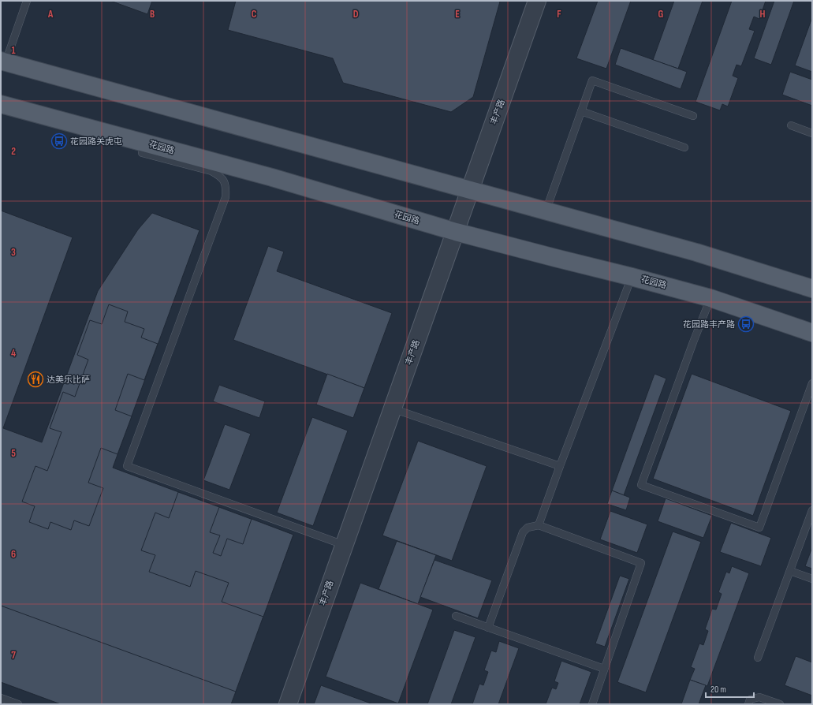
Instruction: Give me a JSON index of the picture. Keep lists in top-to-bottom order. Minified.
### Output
{"streets":{"main road":["花园路"],"street":["丰产路"]},"crossings":[["丰产路","花园路"]],"places":{"bus stop":["花园路关虎屯","花园路丰产路"],"restaurant":["达美乐比萨"]},"scale_bar":"20 m","grid":{"columns":["A","B","C","D","E","F","G","H"],"rows":["1","2","3","4","5","6","7"]}}
